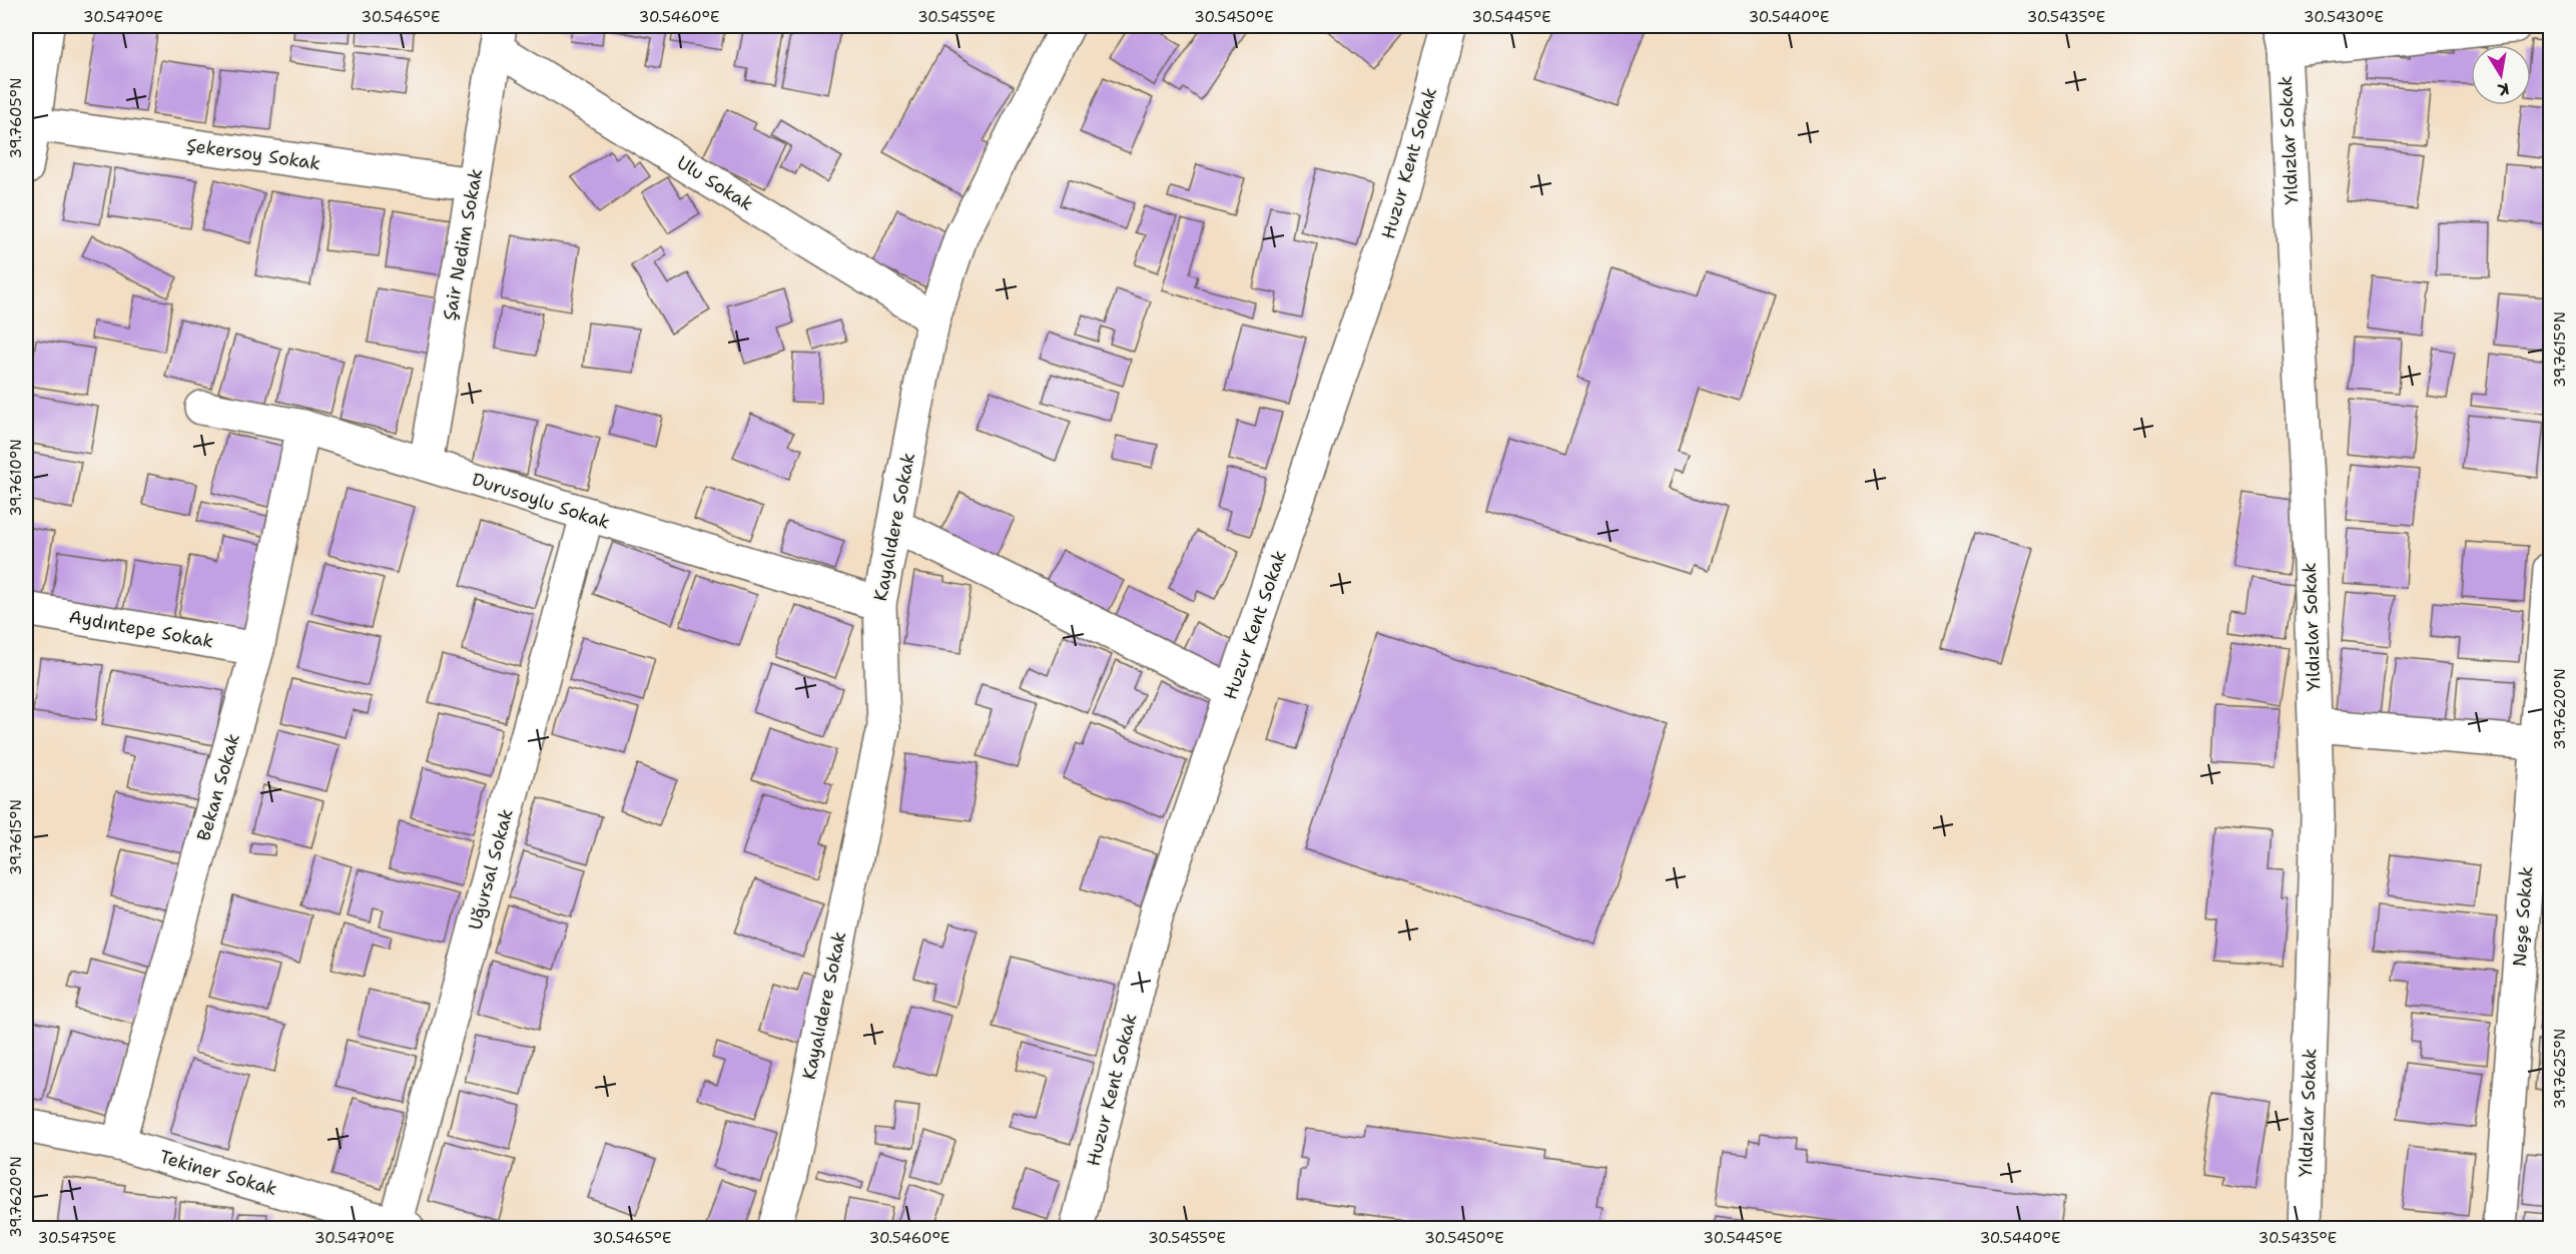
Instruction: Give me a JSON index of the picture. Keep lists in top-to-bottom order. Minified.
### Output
{"streets":{"street":["Yıldızlar Sokak","Şekersoy Sokak","Huzur Kent Sokak","Ulu Sokak","Şair Nedim Sokak","Durusoylu Sokak","Kayalıdere Sokak","Aydıntepe Sokak","Bekan Sokak","Uğursal Sokak","Neşe Sokak","Tekiner Sokak"]},"crossings":[["Şekersoy Sokak","Şair Nedim Sokak"],["Ulu Sokak","Şair Nedim Sokak"],["Ulu Sokak","Kayalıdere Sokak"],["Şair Nedim Sokak","Durusoylu Sokak"],["Durusoylu Sokak","Kayalıdere Sokak"],["Durusoylu Sokak","Bekan Sokak"],["Durusoylu Sokak","Uğursal Sokak"],["Aydıntepe Sokak","Bekan Sokak"],["Bekan Sokak","Tekiner Sokak"],["Uğursal Sokak","Tekiner Sokak"]],"north":"bottom","coordinates":["30.5470°E","30.5465°E","30.5460°E","30.5455°E","30.5450°E","30.5445°E","30.5440°E","30.5435°E","30.5430°E","39.7605°N","39.7615°N","39.7610°N","39.7620°N","39.7625°N","30.5475°E"]}
